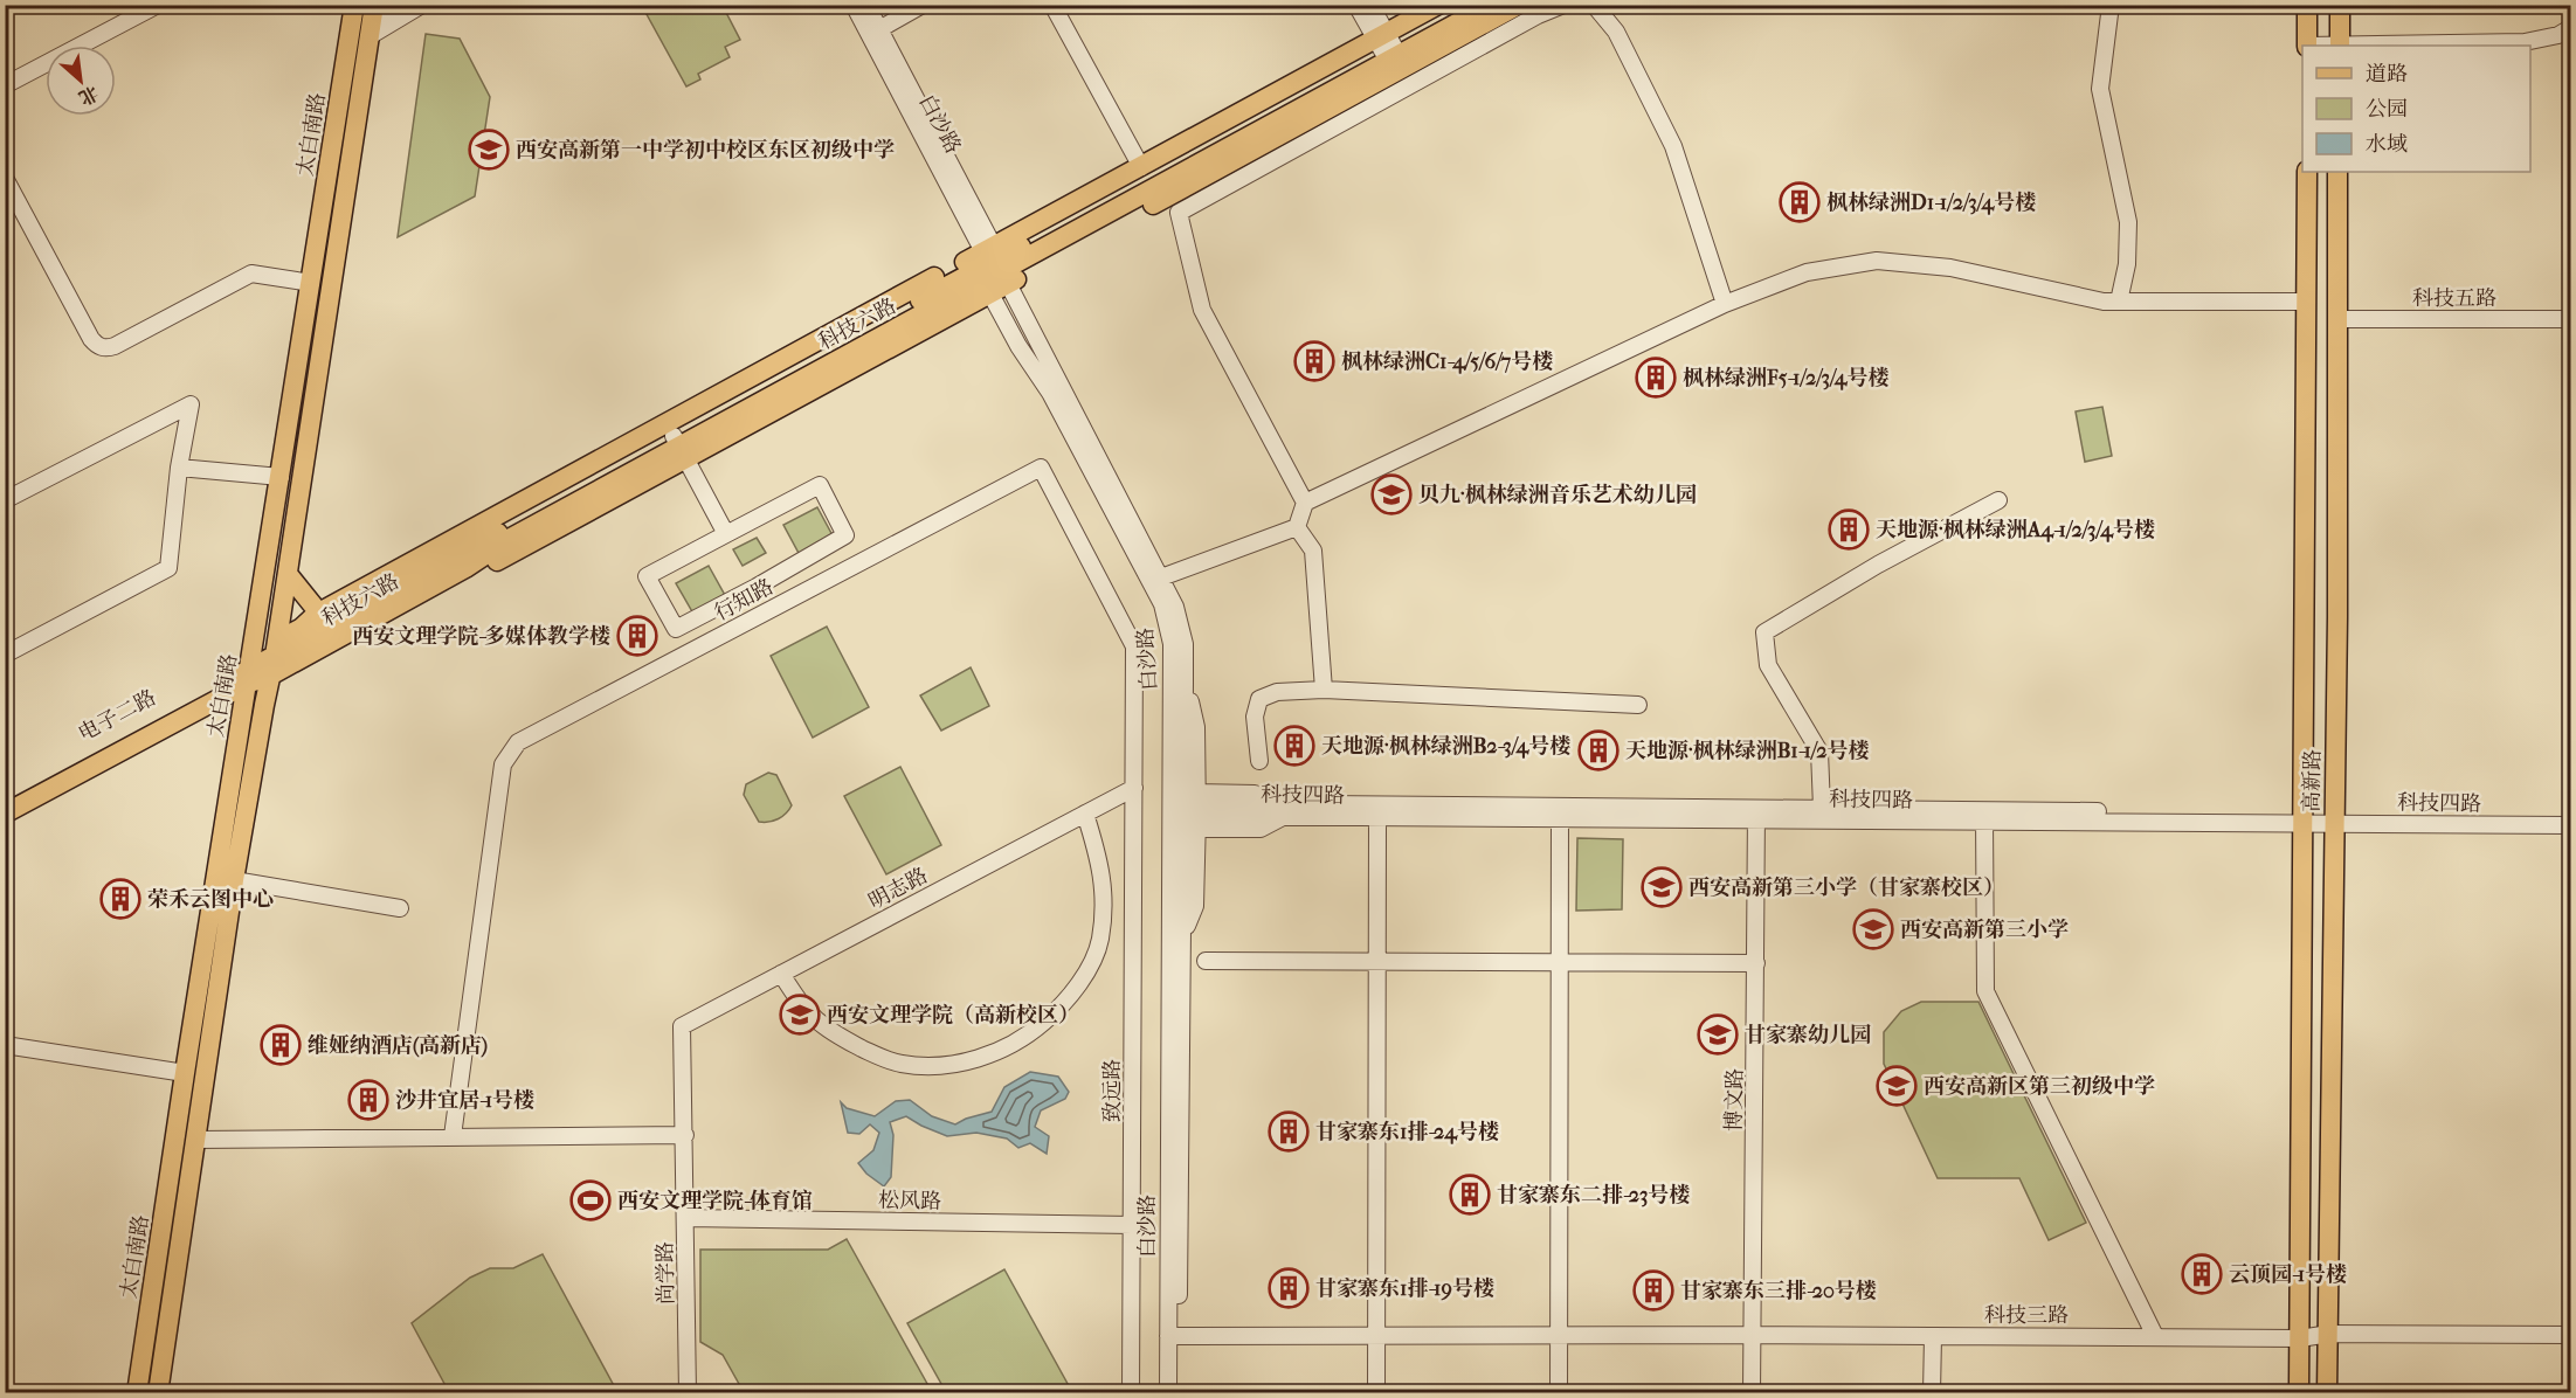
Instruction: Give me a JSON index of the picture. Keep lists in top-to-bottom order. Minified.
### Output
{"streets":{"main road":["太白南路","科技六路","电子二路","高新路"],"street":["白沙路","科技五路","行知路","科技四路","明志路","致远路","博文路","松风路","尚学路","科技三路"]},"crossings":[["白沙路","科技六路"],["白沙路","科技四路"],["白沙路","科技三路"],["太白南路","科技六路"],["太白南路","电子二路"],["科技五路","高新路"],["科技六路","电子二路"],["行知路","明志路"],["行知路","致远路"],["高新路","科技四路"],["高新路","科技三路"],["科技四路","博文路"],["明志路","致远路"],["明志路","尚学路"],["致远路","松风路"],["博文路","科技三路"],["松风路","尚学路"]],"places":{"school or university":["西安高新第一中学初中校区东区初级中学","贝九·枫林绿洲音乐艺术幼儿园","西安高新第三小学（甘家寨校区）","西安高新第三小学","西安文理学院（高新校区）","甘家寨幼儿园","西安高新区第三初级中学"],"building":["枫林绿洲D1-1/2/3/4号楼","枫林绿洲C1-4/5/6/7号楼","枫林绿洲F5-1/2/3/4号楼","天地源·枫林绿洲A4-1/2/3/4号楼","西安文理学院-多媒体教学楼","天地源·枫林绿洲B2-3/4号楼","天地源·枫林绿洲B1-1/2号楼","荣禾云图中心","维娅纳酒店(高新店)","沙井宜居-1号楼","甘家寨东1排-24号楼","甘家寨东二排-23号楼","云顶园-1号楼","甘家寨东1排-19号楼","甘家寨东三排-20号楼"],"sports":["西安文理学院-体育馆"]},"legend":["道路","公园","水域"],"north":"bottom right"}
